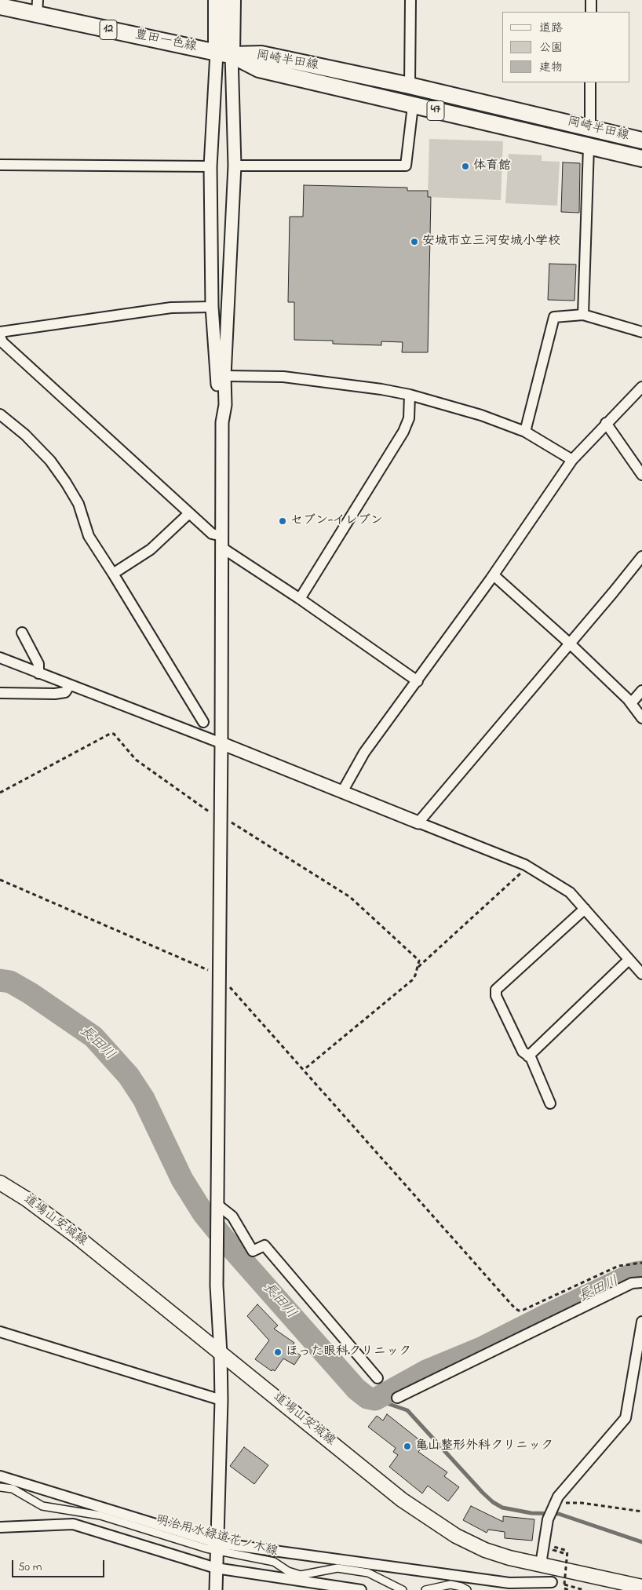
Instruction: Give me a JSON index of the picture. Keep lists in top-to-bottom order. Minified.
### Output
{"streets":{"main road":["12","豊田一色線","岡崎半田線","47","道場山安城線"],"street":["明治用水緑道花ノ木線"]},"crossings":[["豊田一色線","岡崎半田線"]],"water":["長田川"],"places":["体育館","安城市立三河安城小学校","セブン-イレブン","ほった眼科クリニック","亀山整形外科クリニック"],"legend":["道路","公園","建物"],"scale_bar":"50 m"}
